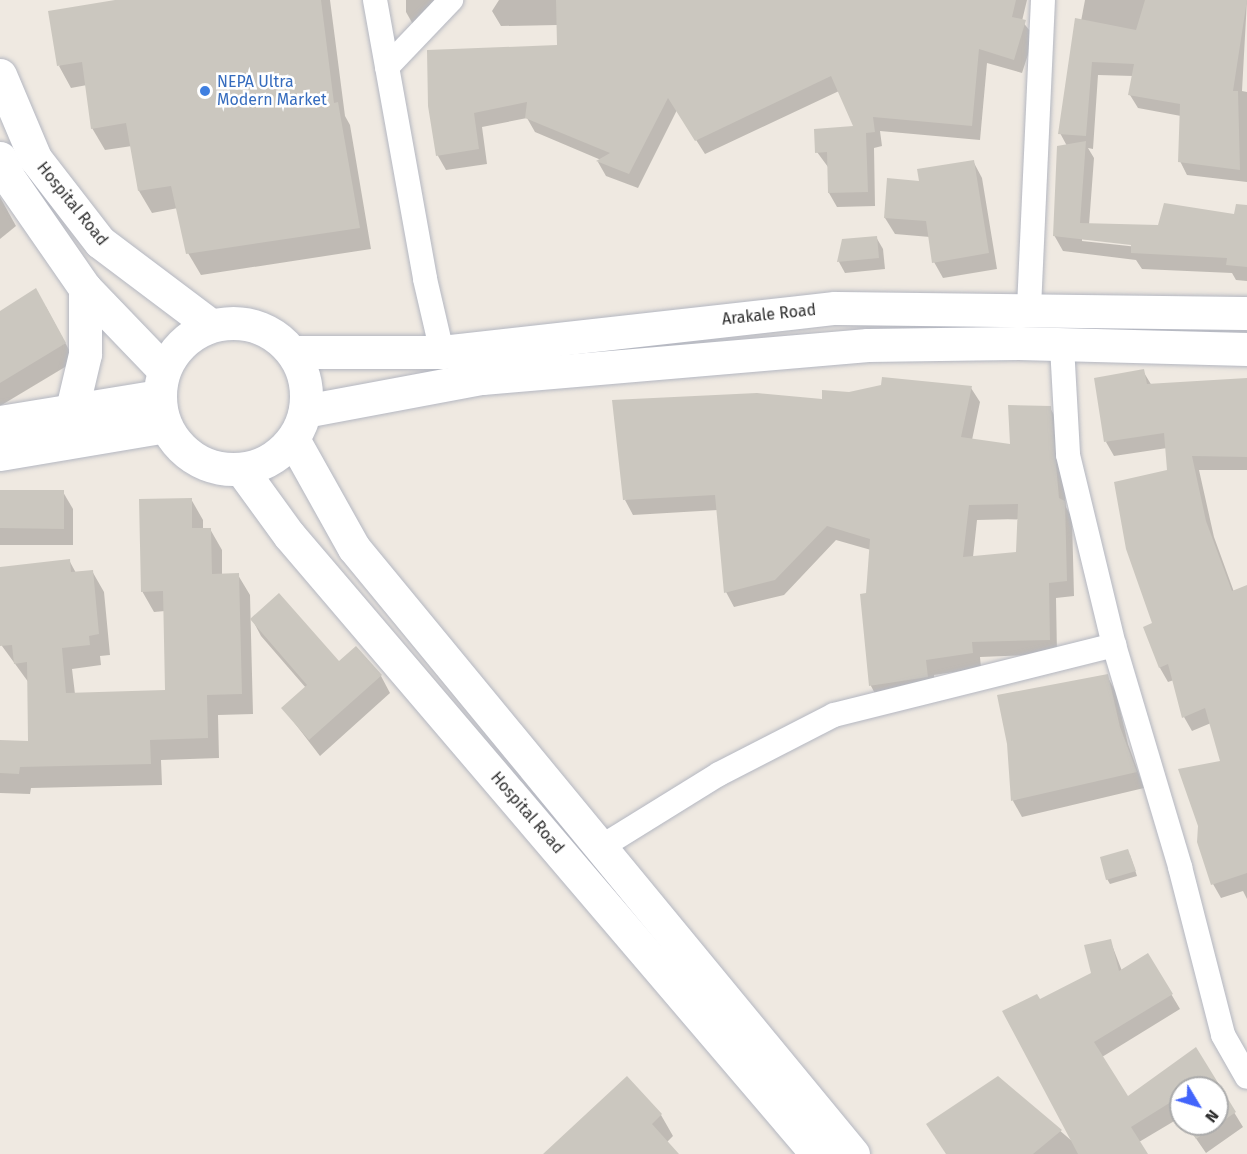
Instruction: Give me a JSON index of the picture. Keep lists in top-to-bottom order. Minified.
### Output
{"streets":{"main road":["Hospital Road","Arakale Road"]},"crossings":[["Hospital Road","Arakale Road"]],"places":["NEPA Ultra Modern Market"],"north":"bottom right"}
